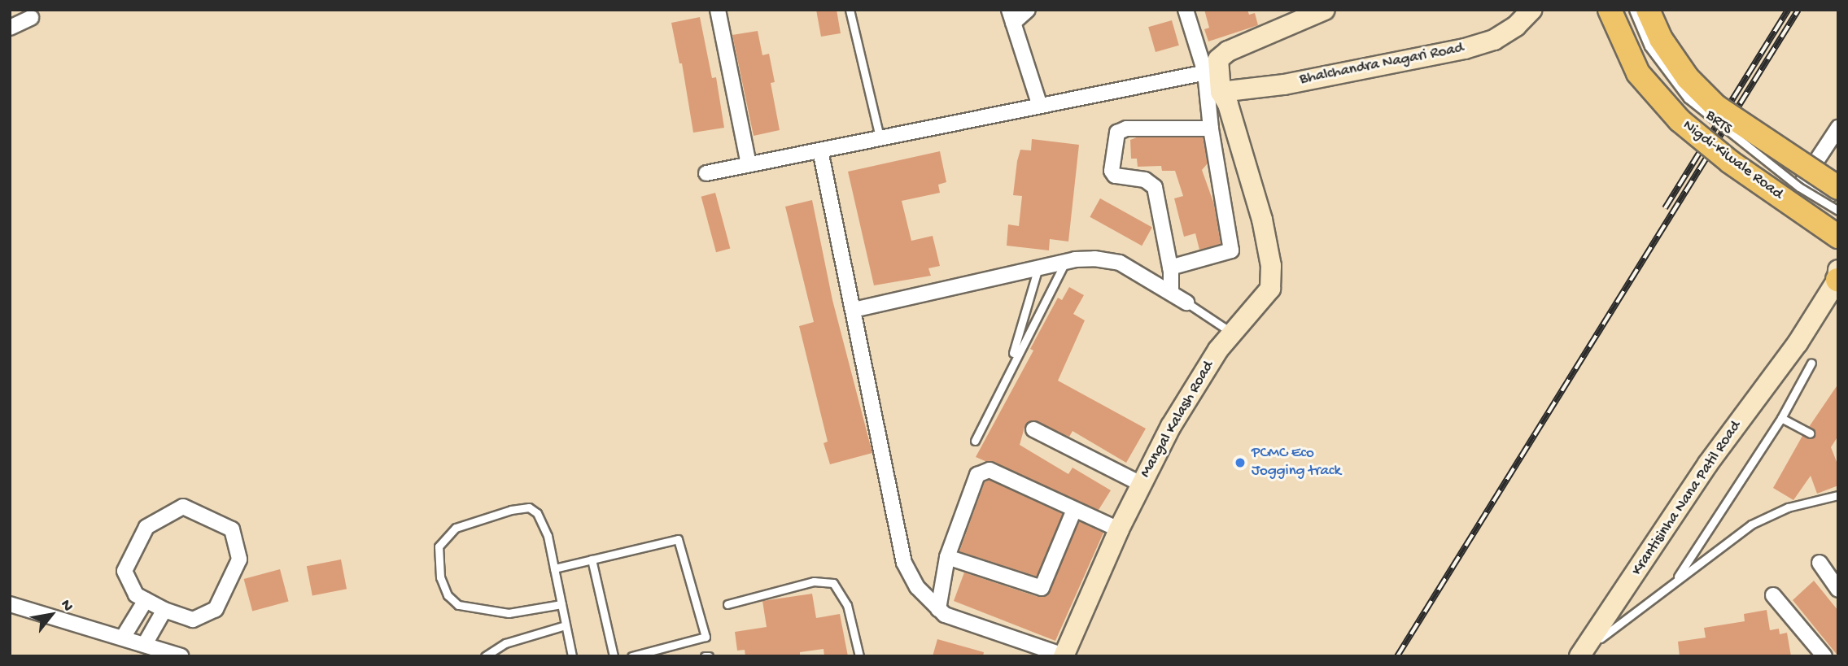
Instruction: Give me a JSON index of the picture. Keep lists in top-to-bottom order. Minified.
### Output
{"streets":{"main road":["Nigdi-Kiwale Road"],"street":["Bhalchandra Nagari Road","Mangal Kalash Road","Krantisinha Nana Patil Road"],"lane":["BRTS"]},"crossings":[["Bhalchandra Nagari Road","Mangal Kalash Road"]],"places":["PCMC Eco Jogging track"],"north":"top right"}
